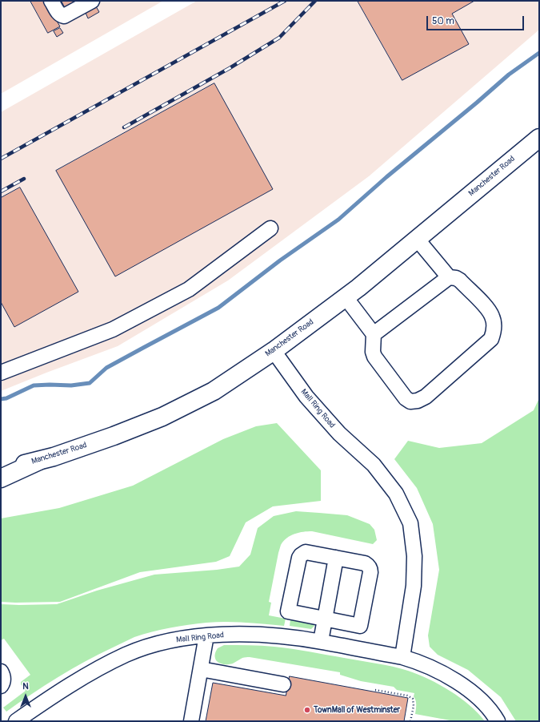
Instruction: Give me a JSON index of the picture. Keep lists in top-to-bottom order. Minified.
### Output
{"streets":{"main road":["Manchester Road"],"street":["Mall Ring Road"]},"crossings":[["Manchester Road","Mall Ring Road"]],"places":["TownMall of Westminster"],"scale_bar":"50 m","north":"top"}
